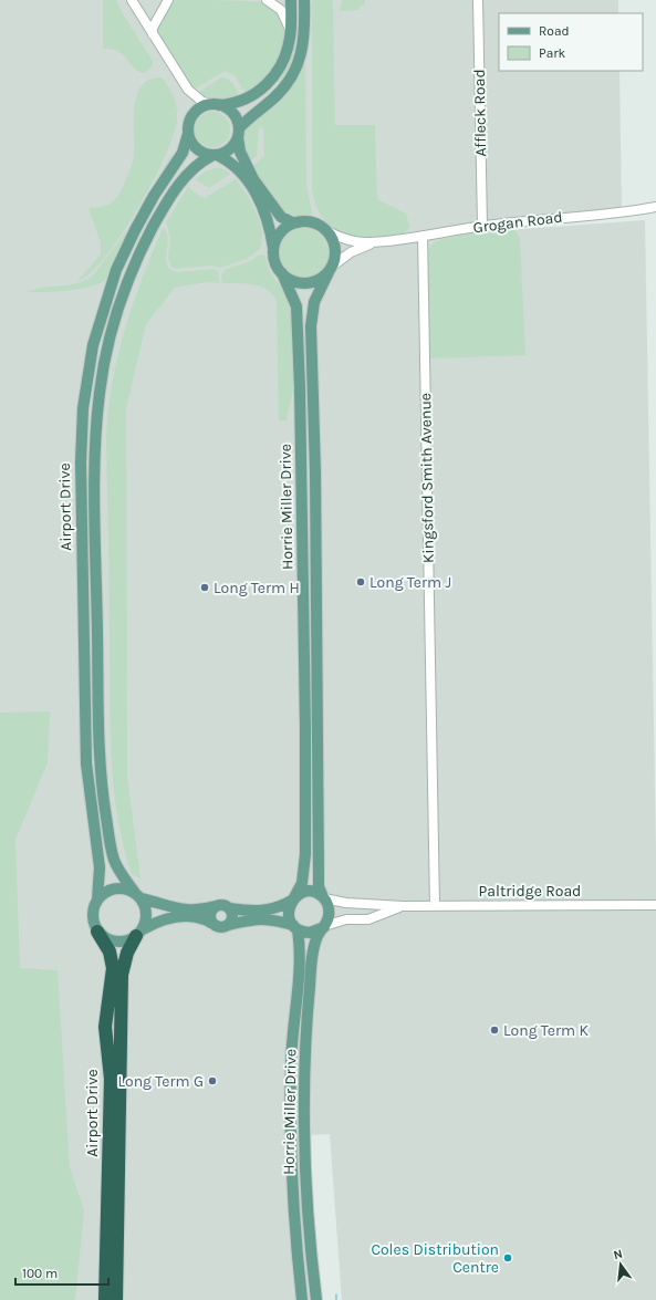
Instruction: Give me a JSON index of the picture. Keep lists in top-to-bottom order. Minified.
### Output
{"streets":{"highway":["Airport Drive"],"main road":["Horrie Miller Drive"],"street":["Affleck Road","Grogan Road","Kingsford Smith Avenue","Paltridge Road"]},"crossings":[["Affleck Road","Grogan Road"],["Grogan Road","Kingsford Smith Avenue"],["Grogan Road","Horrie Miller Drive"],["Kingsford Smith Avenue","Paltridge Road"],["Horrie Miller Drive","Paltridge Road"]],"places":["Long Term J","Long Term H","Long Term K","Long Term G","Coles Distribution Centre"],"legend":["Road","Park"],"scale_bar":"100 m","north":"top"}
